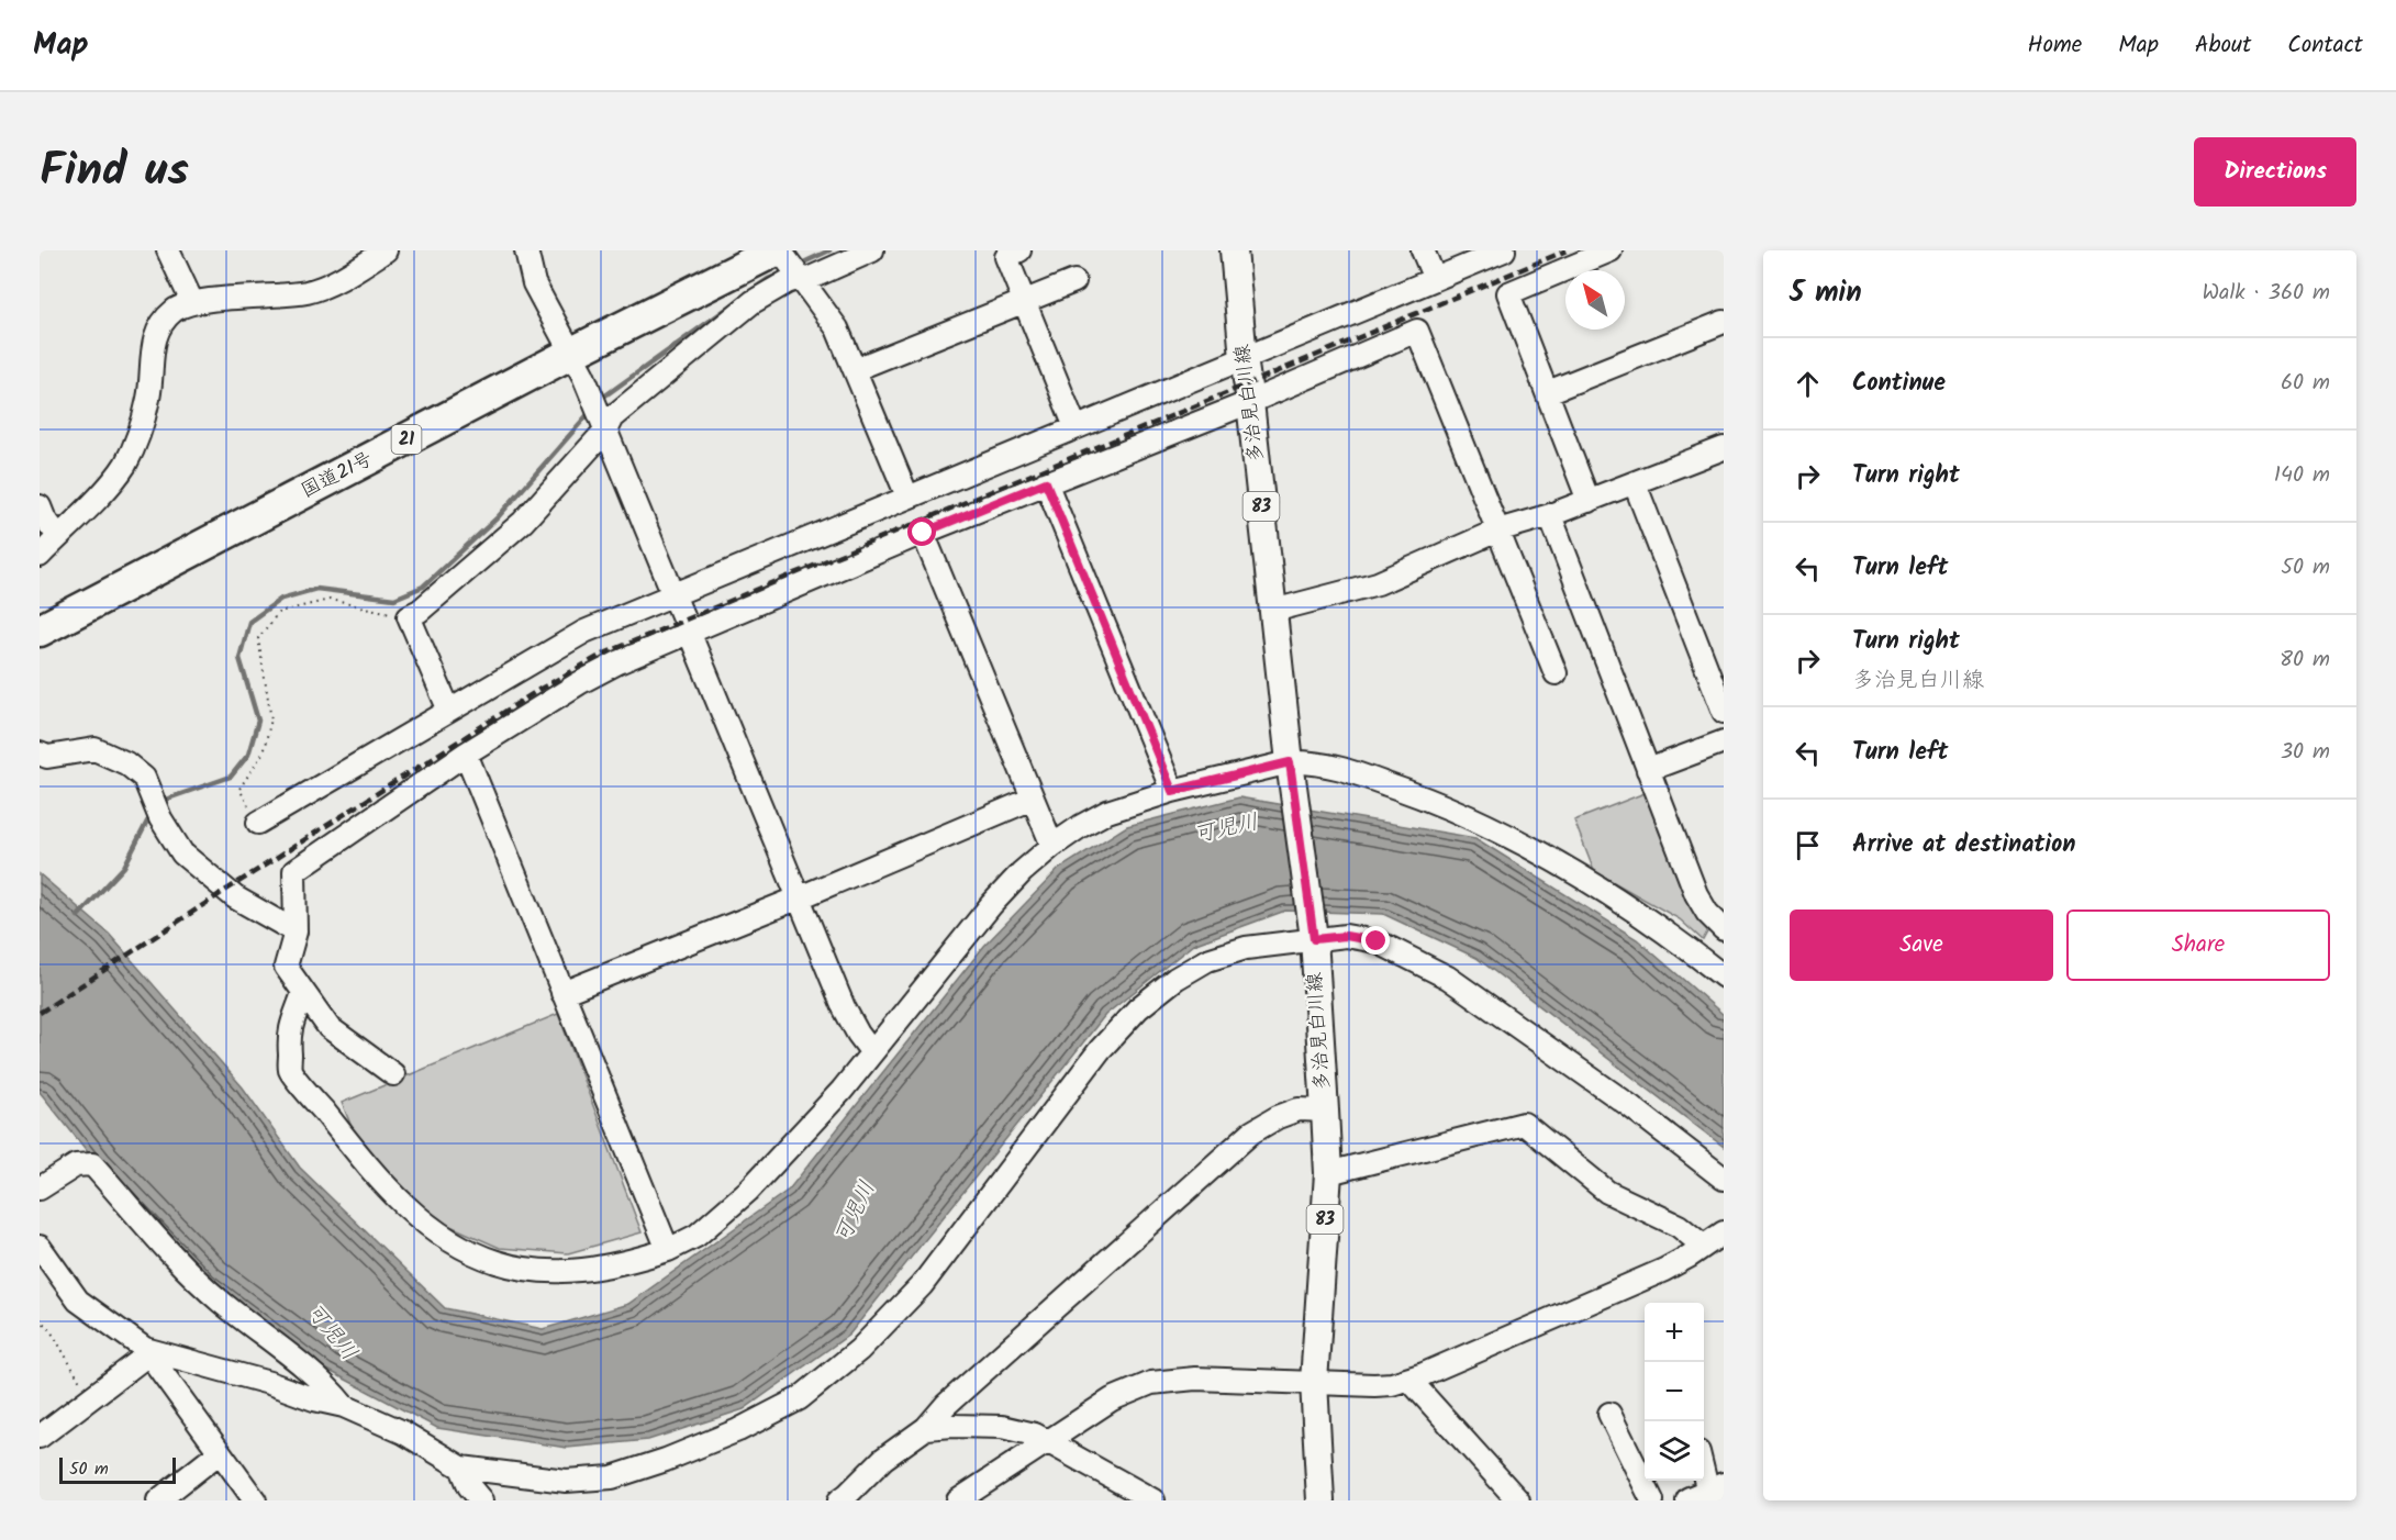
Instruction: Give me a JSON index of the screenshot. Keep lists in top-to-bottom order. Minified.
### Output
{"streets":{"highway":["21","国道21号"],"main road":["多治見白川線","83"]},"water":["可児川"],"scale_bar":"50 m","north":"top left","page":{"header":"Map","nav":["Home","Map","About","Contact"],"title":"Find us","buttons":["Directions",["Save","Share"]],"heading":["5 min","Walk · 360 m"],"list":[["Continue","60 m"],["Turn right","140 m"],["Turn left","50 m"],["Turn right","多治見白川線","80 m"],["Turn left","30 m"],"Arrive at destination"],"map_buttons":["+","−"],"scale":"50 m"}}
